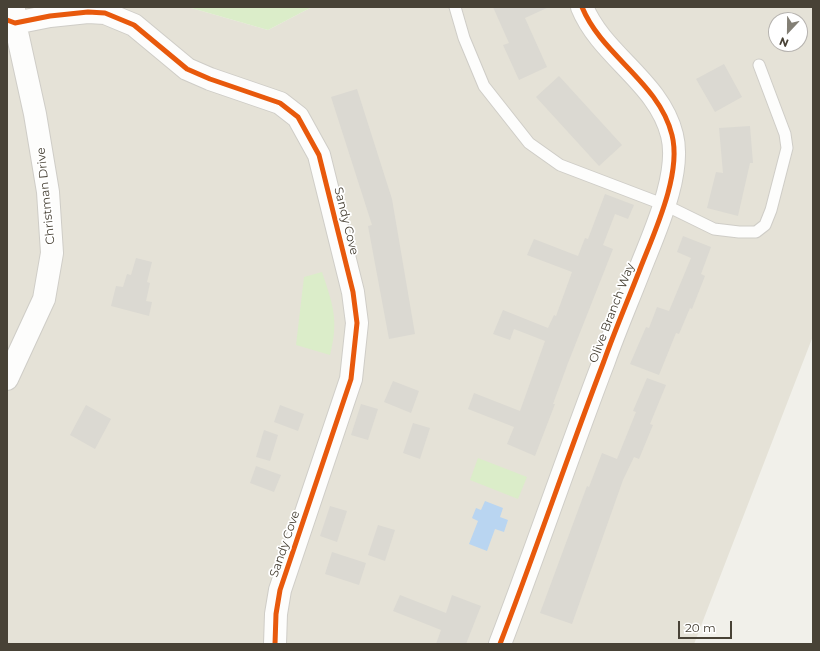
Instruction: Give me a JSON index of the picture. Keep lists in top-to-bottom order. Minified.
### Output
{"streets":{"street":["Christman Drive","Sandy Cove","Olive Branch Way"]},"crossings":[["Christman Drive","Sandy Cove"]],"scale_bar":"20 m","north":"bottom"}
